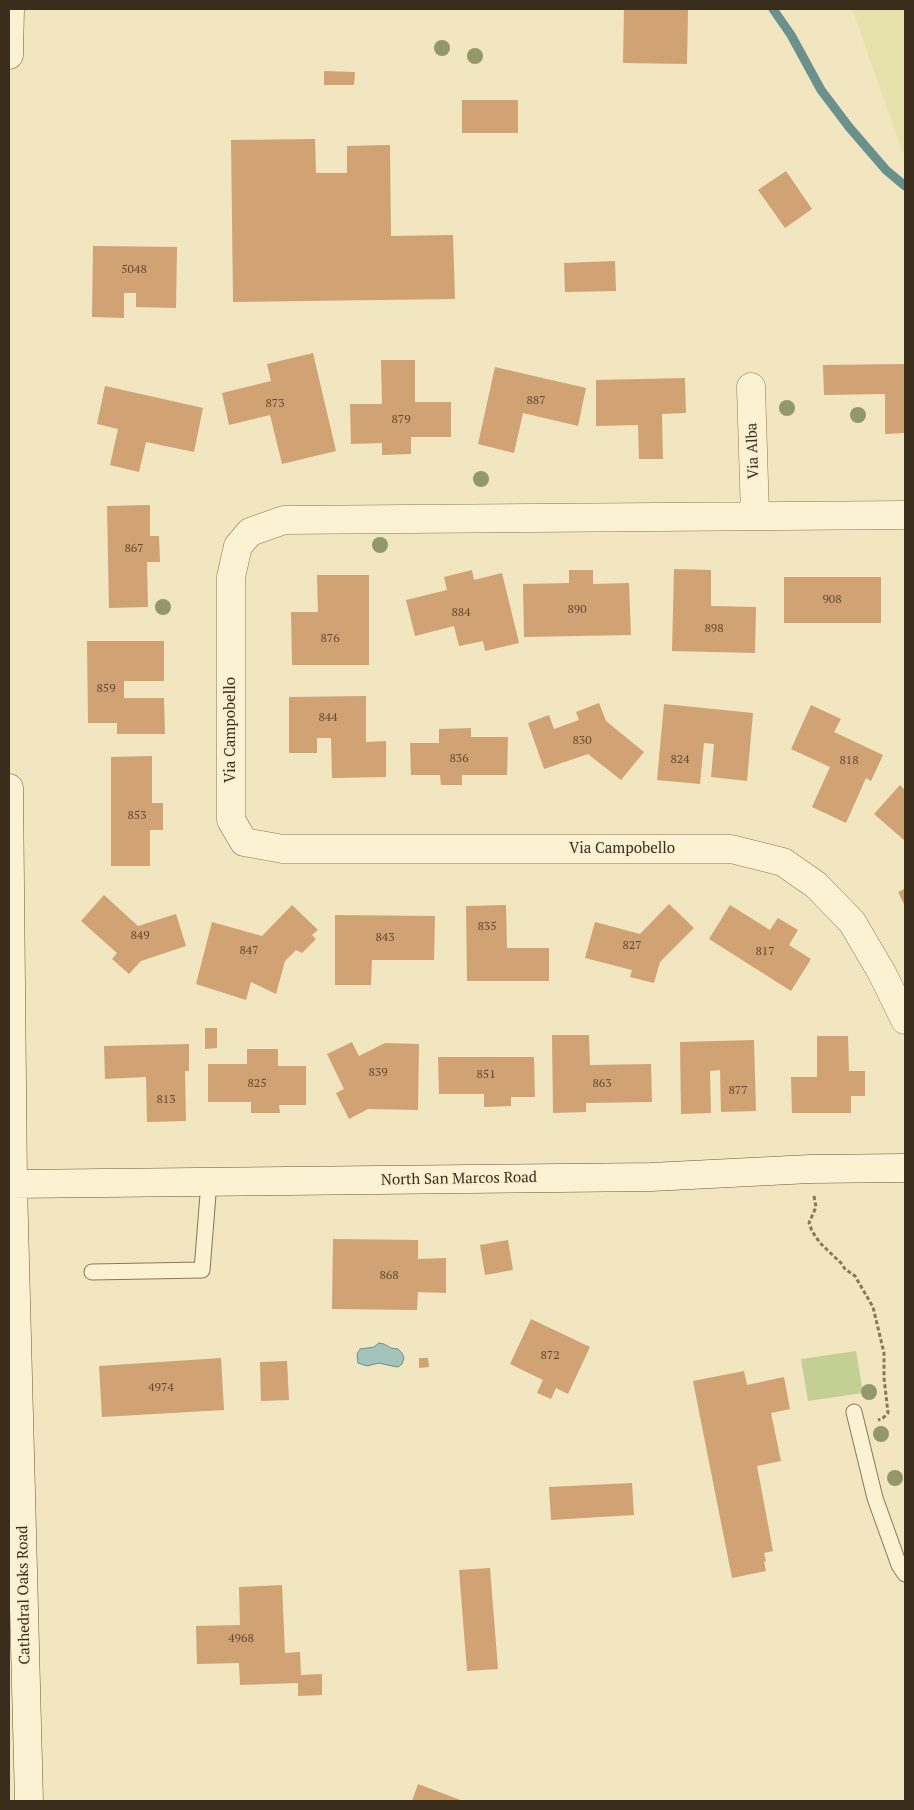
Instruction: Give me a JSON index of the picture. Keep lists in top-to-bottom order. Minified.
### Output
{"streets":{"street":["Via Alba","Via Campobello","North San Marcos Road","Cathedral Oaks Road"]},"crossings":[["Via Alba","Via Campobello"],["North San Marcos Road","Cathedral Oaks Road"]],"house_numbers":["5048","887","873","879","867","908","890","884","898","876","859","844","830","836","824","818","853","835","849","843","827","847","817","839","851","825","863","877","813","868","872","4974","4968"]}
